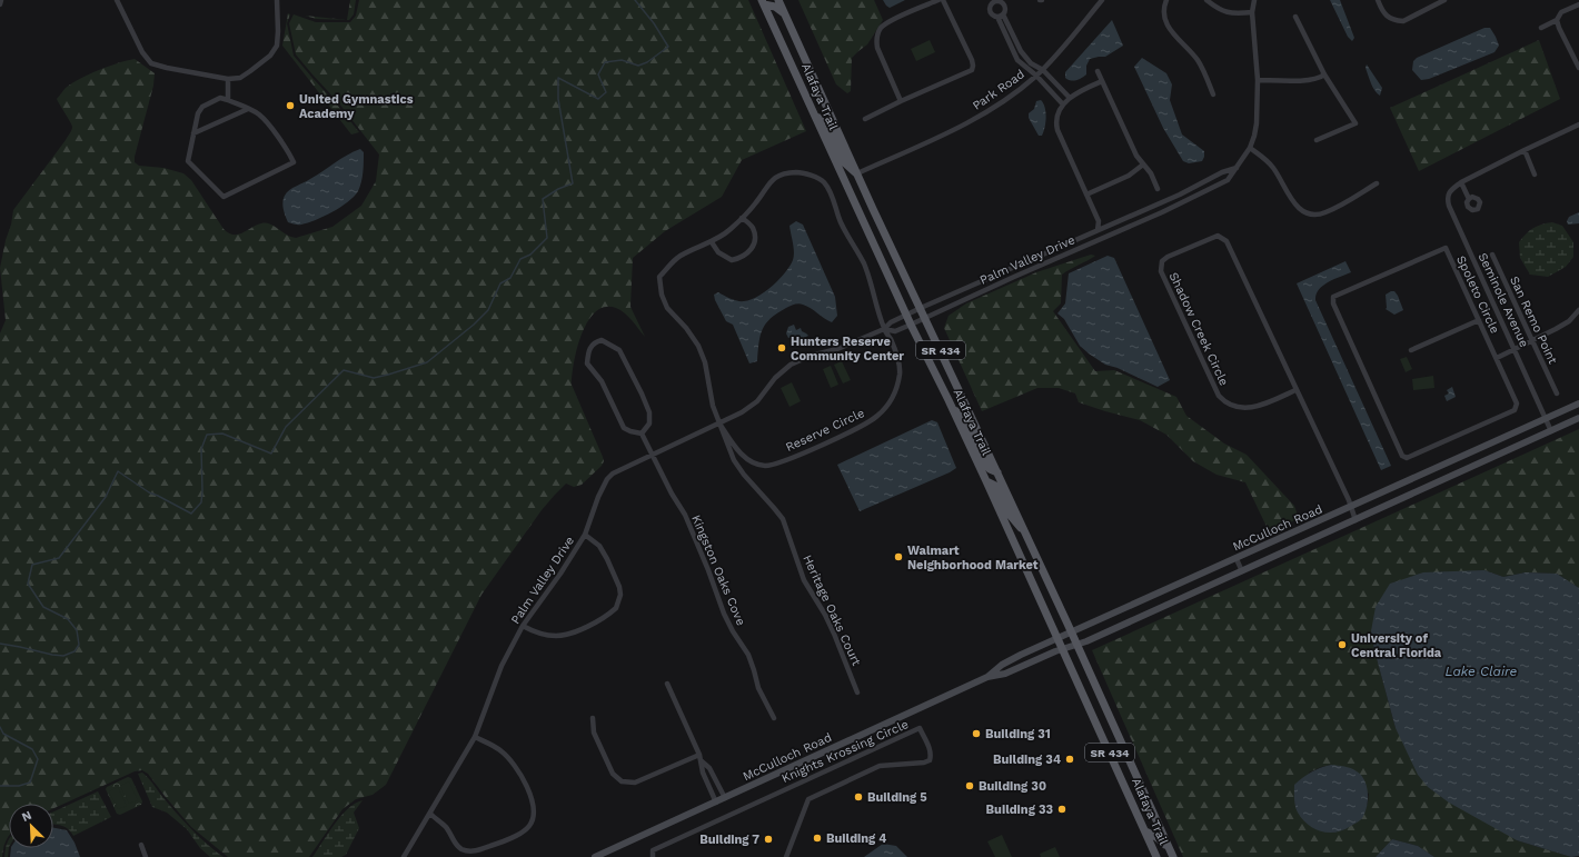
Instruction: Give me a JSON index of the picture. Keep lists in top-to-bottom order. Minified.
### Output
{"streets":{"main road":["Alafaya Trail","SR 434","McCulloch Road"],"street":["Park Road","Palm Valley Drive","Spoleto Circle","Seminole Avenue","San Remo Point","Shadow Creek Circle","Reserve Circle","Kingston Oaks Cove","Heritage Oaks Court","Knights Krossing Circle"]},"crossings":[["Park Road","Alafaya Trail"],["Alafaya Trail","Palm Valley Drive"],["Alafaya Trail","McCulloch Road"],["Palm Valley Drive","Reserve Circle"],["Palm Valley Drive","Kingston Oaks Cove"],["Palm Valley Drive","Heritage Oaks Court"],["Seminole Avenue","McCulloch Road"],["Shadow Creek Circle","McCulloch Road"],["Reserve Circle","Heritage Oaks Court"]],"water":["Lake Claire"],"places":["United Gymnastics Academy","Hunters Reserve Community Center","Walmart Neighborhood Market","University of Central Florida","Building 31","Building 34","Building 30","Building 5","Building 33","Building 4","Building 7"],"north":"top left"}
